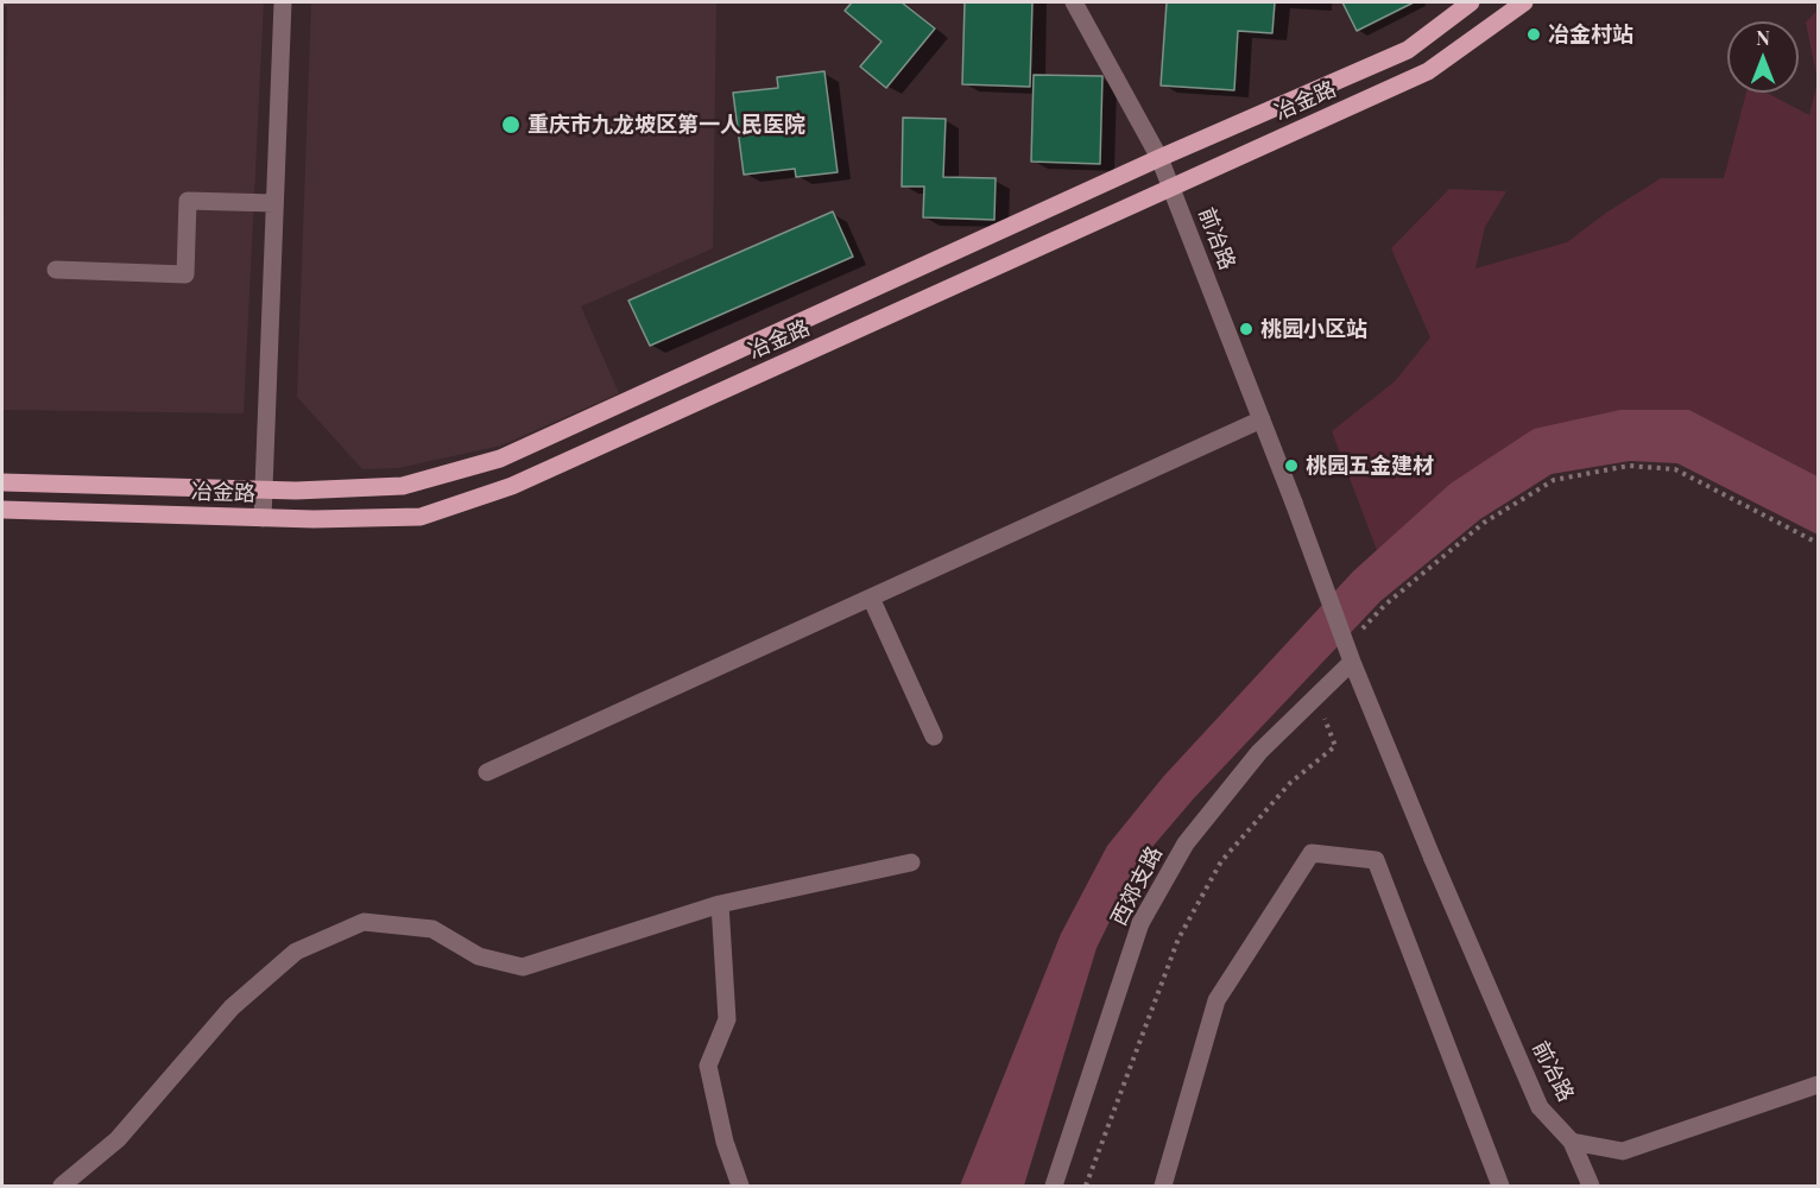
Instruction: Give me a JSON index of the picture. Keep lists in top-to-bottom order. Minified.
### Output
{"streets":{"main road":["冶金路"],"street":["前冶路","西郊支路"]},"crossings":[["冶金路","前冶路"],["前冶路","西郊支路"]],"places":["冶金村站","重庆市九龙坡区第一人民医院","桃园小区站","桃园五金建材"],"north":"top"}
